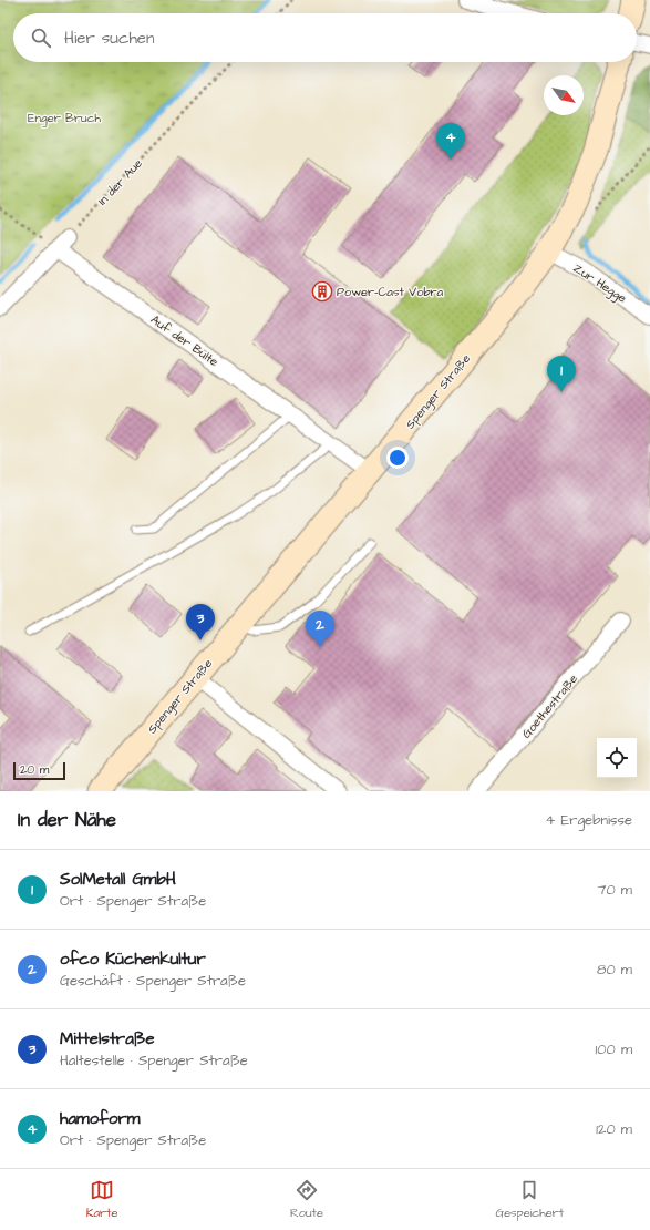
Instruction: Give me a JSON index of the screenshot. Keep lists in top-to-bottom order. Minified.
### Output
{"streets":{"street":["Zur Hegge","Auf der Bülte","Spenger Straße","Goethestraße"],"path":["In der Aue"]},"crossings":[["In der Aue","Auf der Bülte"],["Zur Hegge","Spenger Straße"],["Auf der Bülte","Spenger Straße"]],"parks":["Enger Bruch"],"places":{"building":["Power-Cast Vobra"]},"scale_bar":"20 m","north":"bottom right","page":{"search":"Hier suchen","pins":["4","1","3","2"],"scale":"20 m","heading":["In der Nähe","4 Ergebnisse"],"list":[{"mark":"1","name":"SolMetall GmbH","note":"Ort · Spenger Straße","value":"70 m"},{"mark":"2","name":"ofco Küchenkultur","note":"Geschäft · Spenger Straße","value":"80 m"},{"mark":"3","name":"Mittelstraße","note":"Haltestelle · Spenger Straße","value":"100 m"},{"mark":"4","name":"hamoform","note":"Ort · Spenger Straße","value":"120 m"}],"nav":["Karte","Route","Gespeichert"]}}
